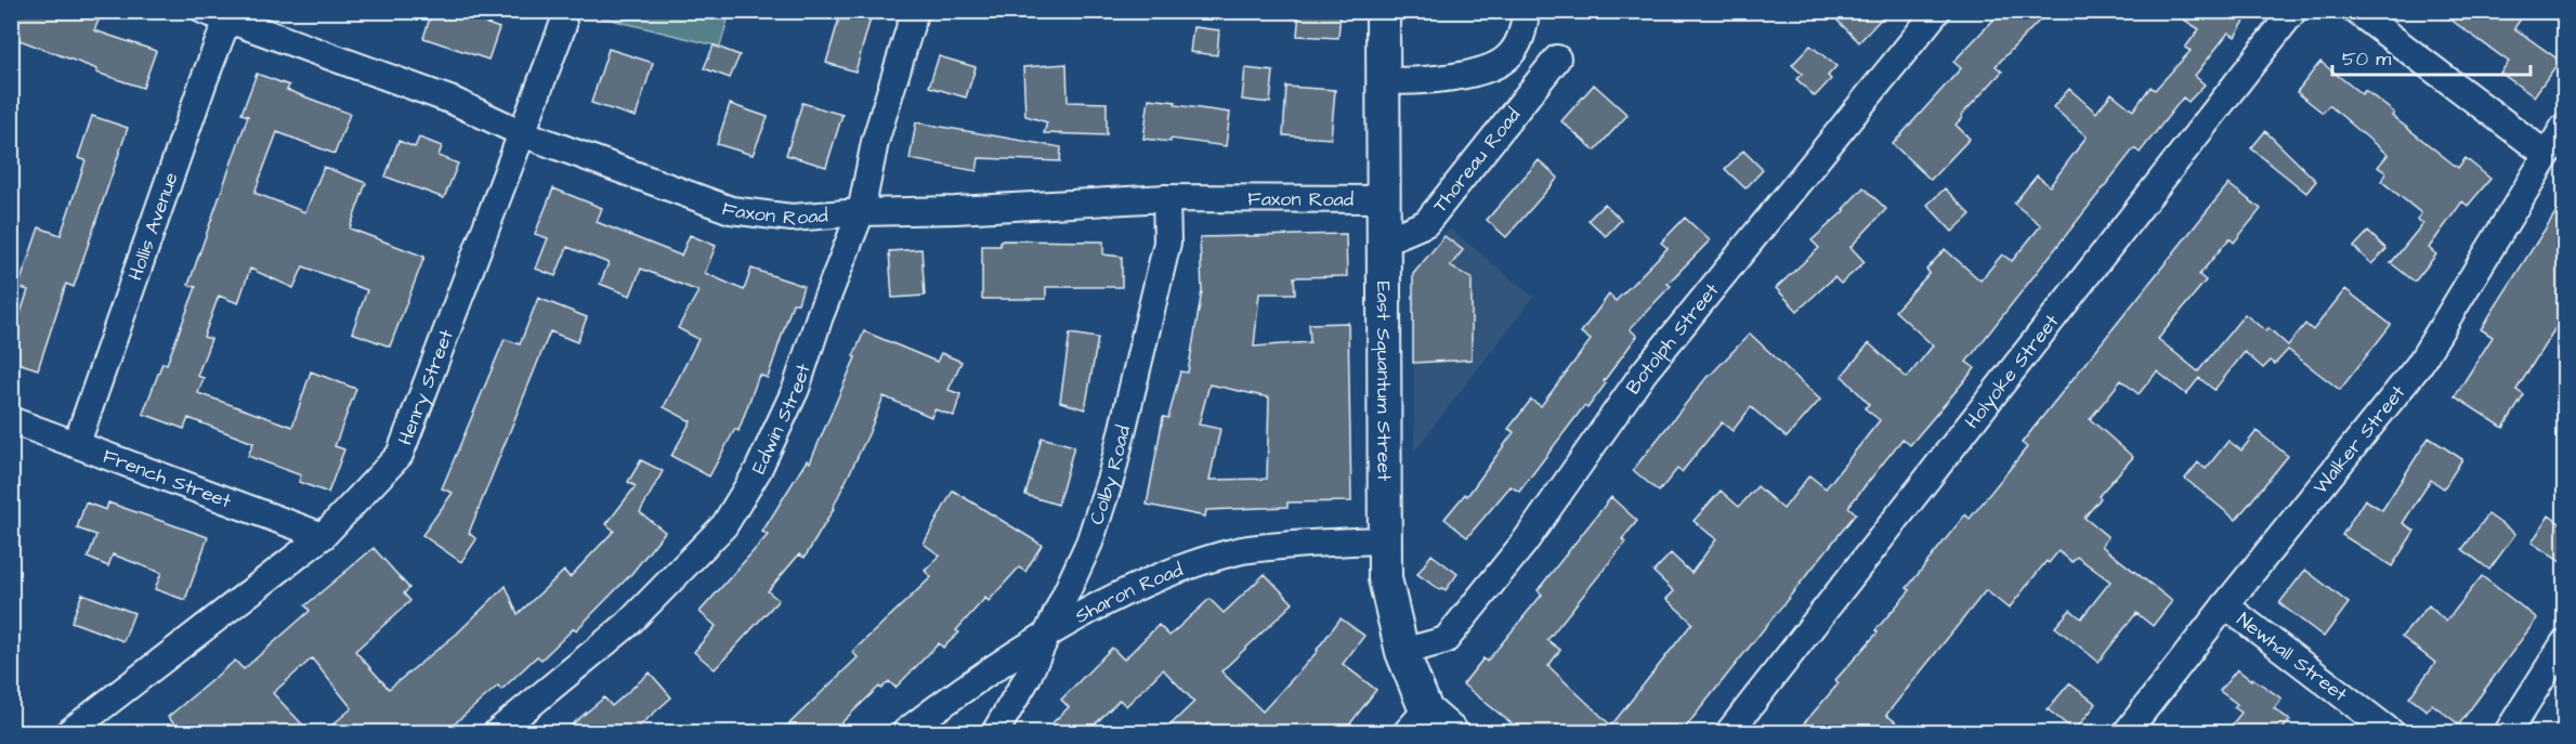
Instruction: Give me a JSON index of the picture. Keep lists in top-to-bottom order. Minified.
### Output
{"streets":{"main road":["East Squantum Street"],"street":["Thoreau Road","Faxon Road","Hollis Avenue","Botolph Street","Holyoke Street","Henry Street","Edwin Street","Walker Street","Colby Road","French Street","Sharon Road","Newhall Street"]},"crossings":[["Thoreau Road","East Squantum Street"],["Faxon Road","Hollis Avenue"],["Faxon Road","East Squantum Street"],["Faxon Road","Henry Street"],["Faxon Road","Edwin Street"],["Faxon Road","Colby Road"],["Hollis Avenue","French Street"],["Botolph Street","East Squantum Street"],["East Squantum Street","Sharon Road"],["Henry Street","French Street"],["Walker Street","Newhall Street"],["Colby Road","Sharon Road"]],"scale_bar":"50 m"}
